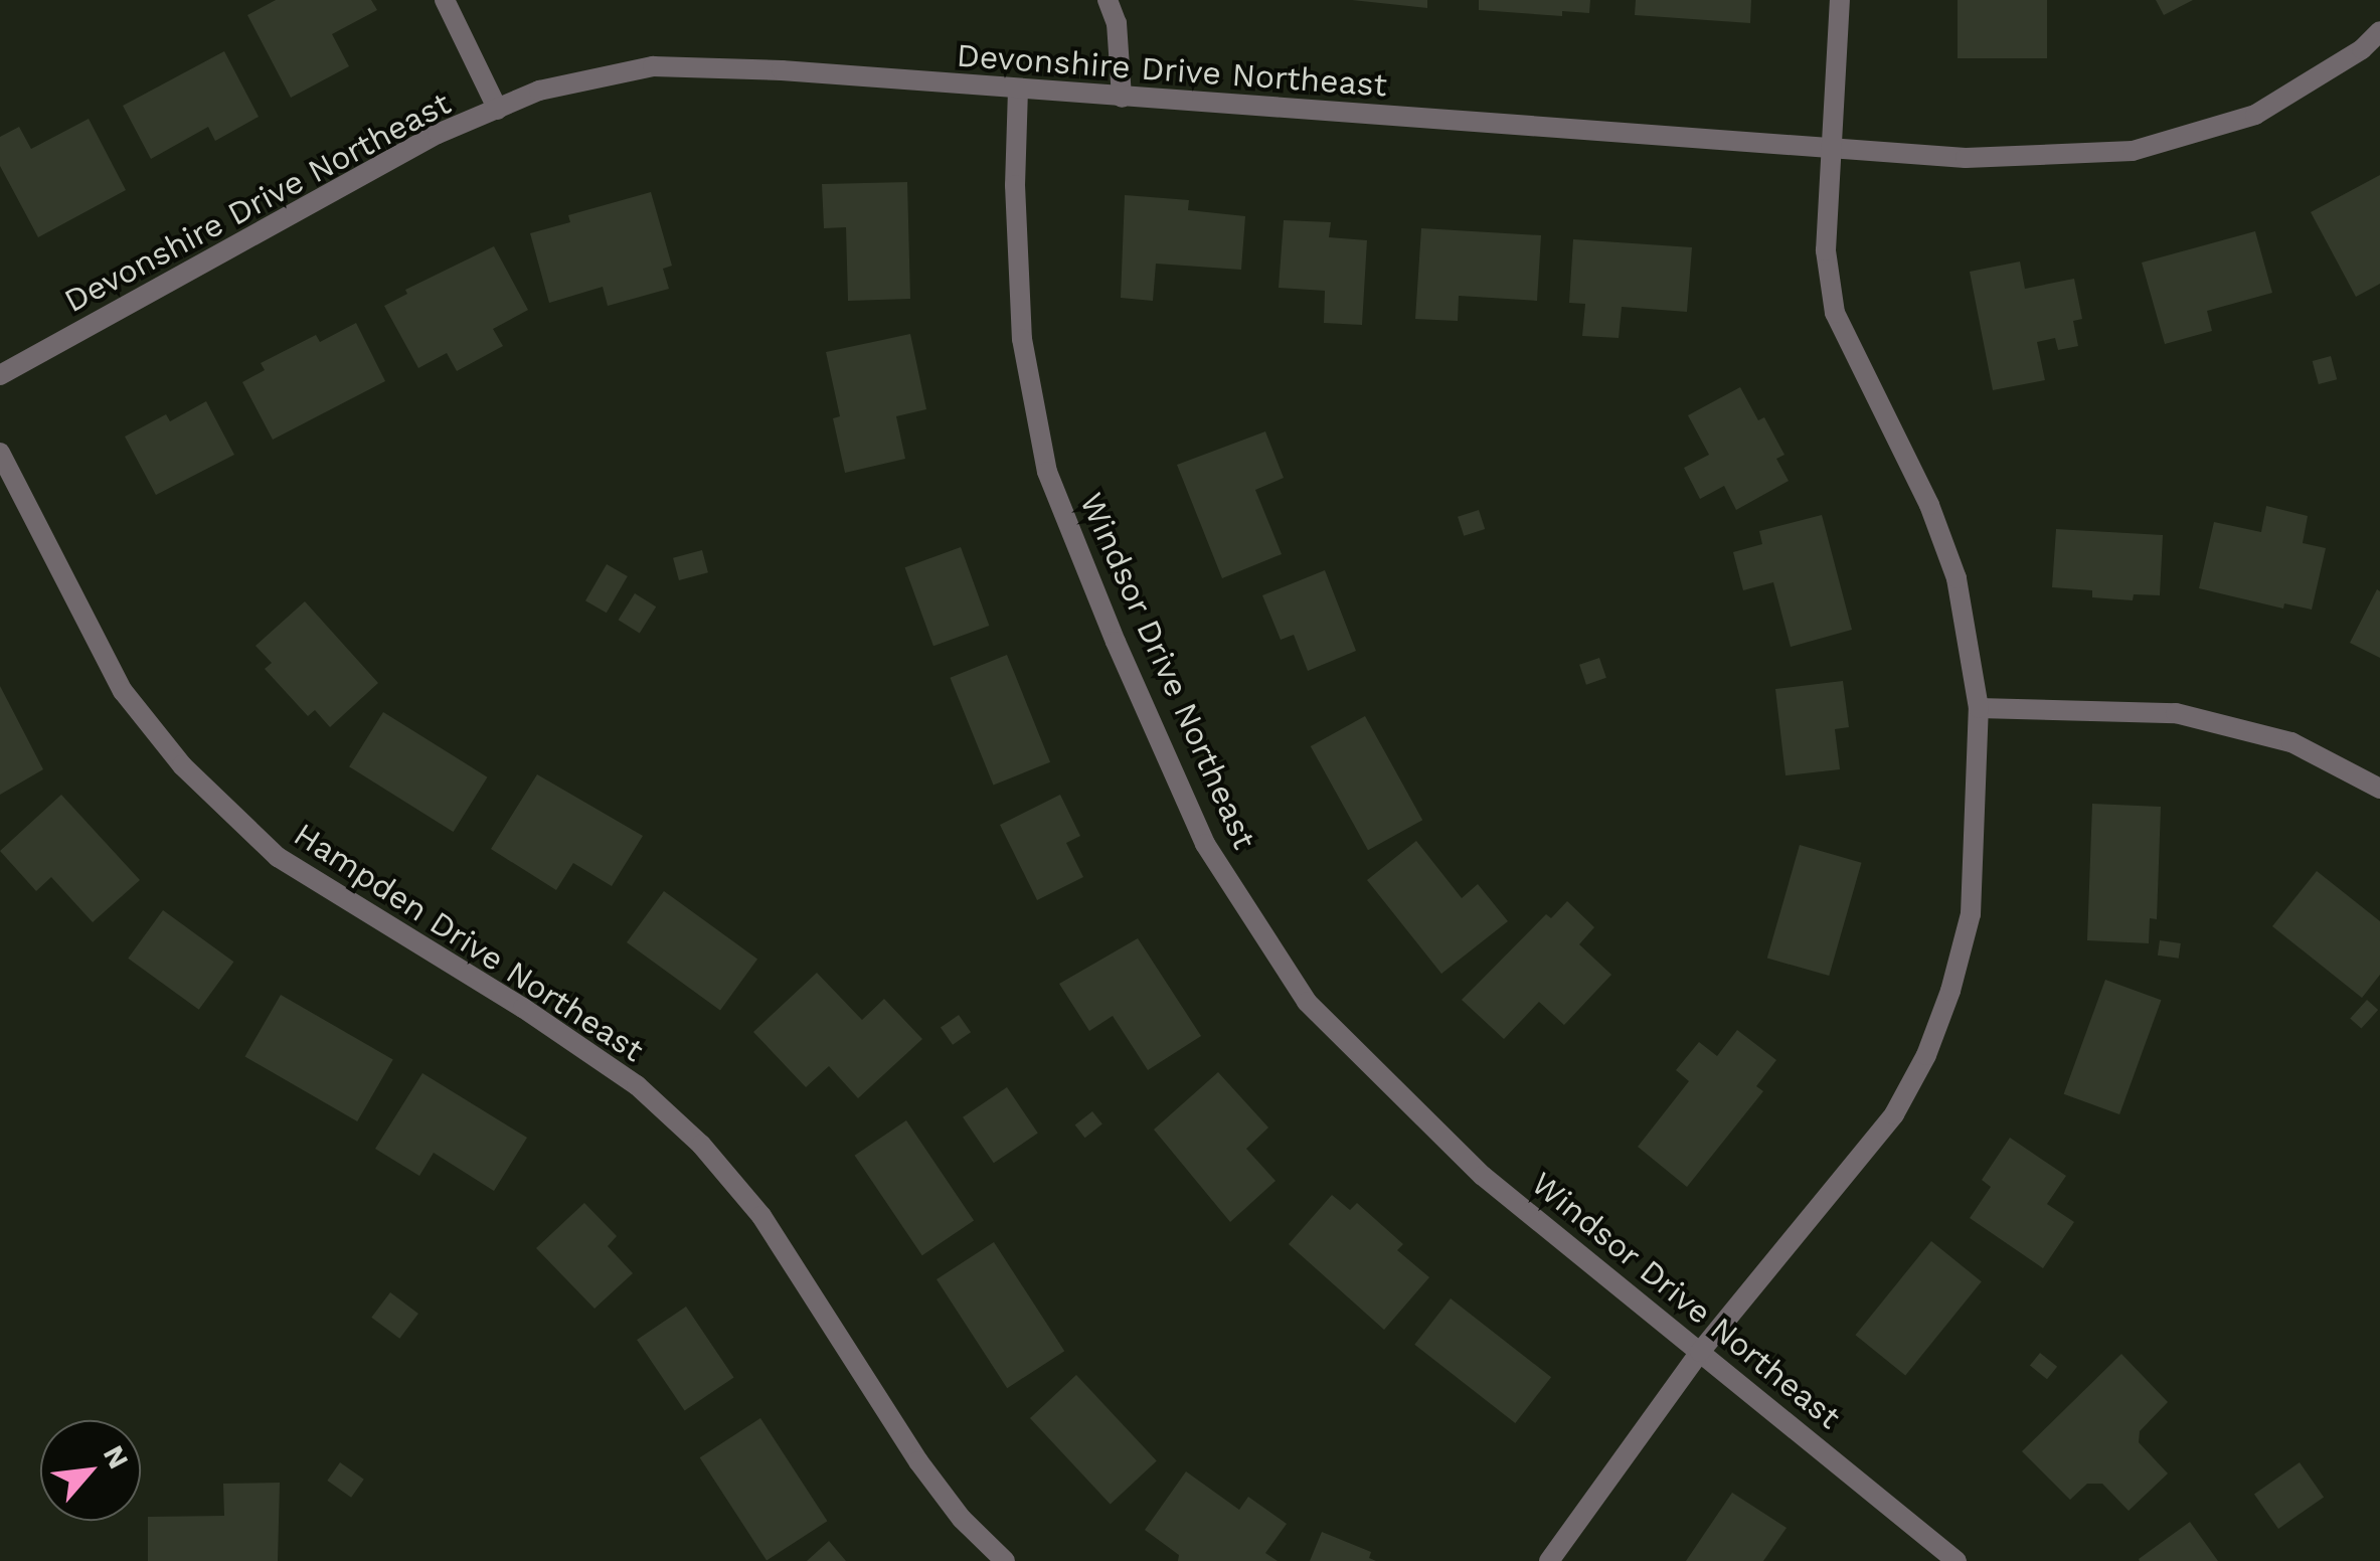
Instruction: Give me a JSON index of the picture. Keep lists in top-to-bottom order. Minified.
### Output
{"streets":{"street":["Devonshire Drive Northeast","Windsor Drive Northeast","Hampden Drive Northeast"]},"crossings":[["Devonshire Drive Northeast","Windsor Drive Northeast"]],"north":"top right"}
